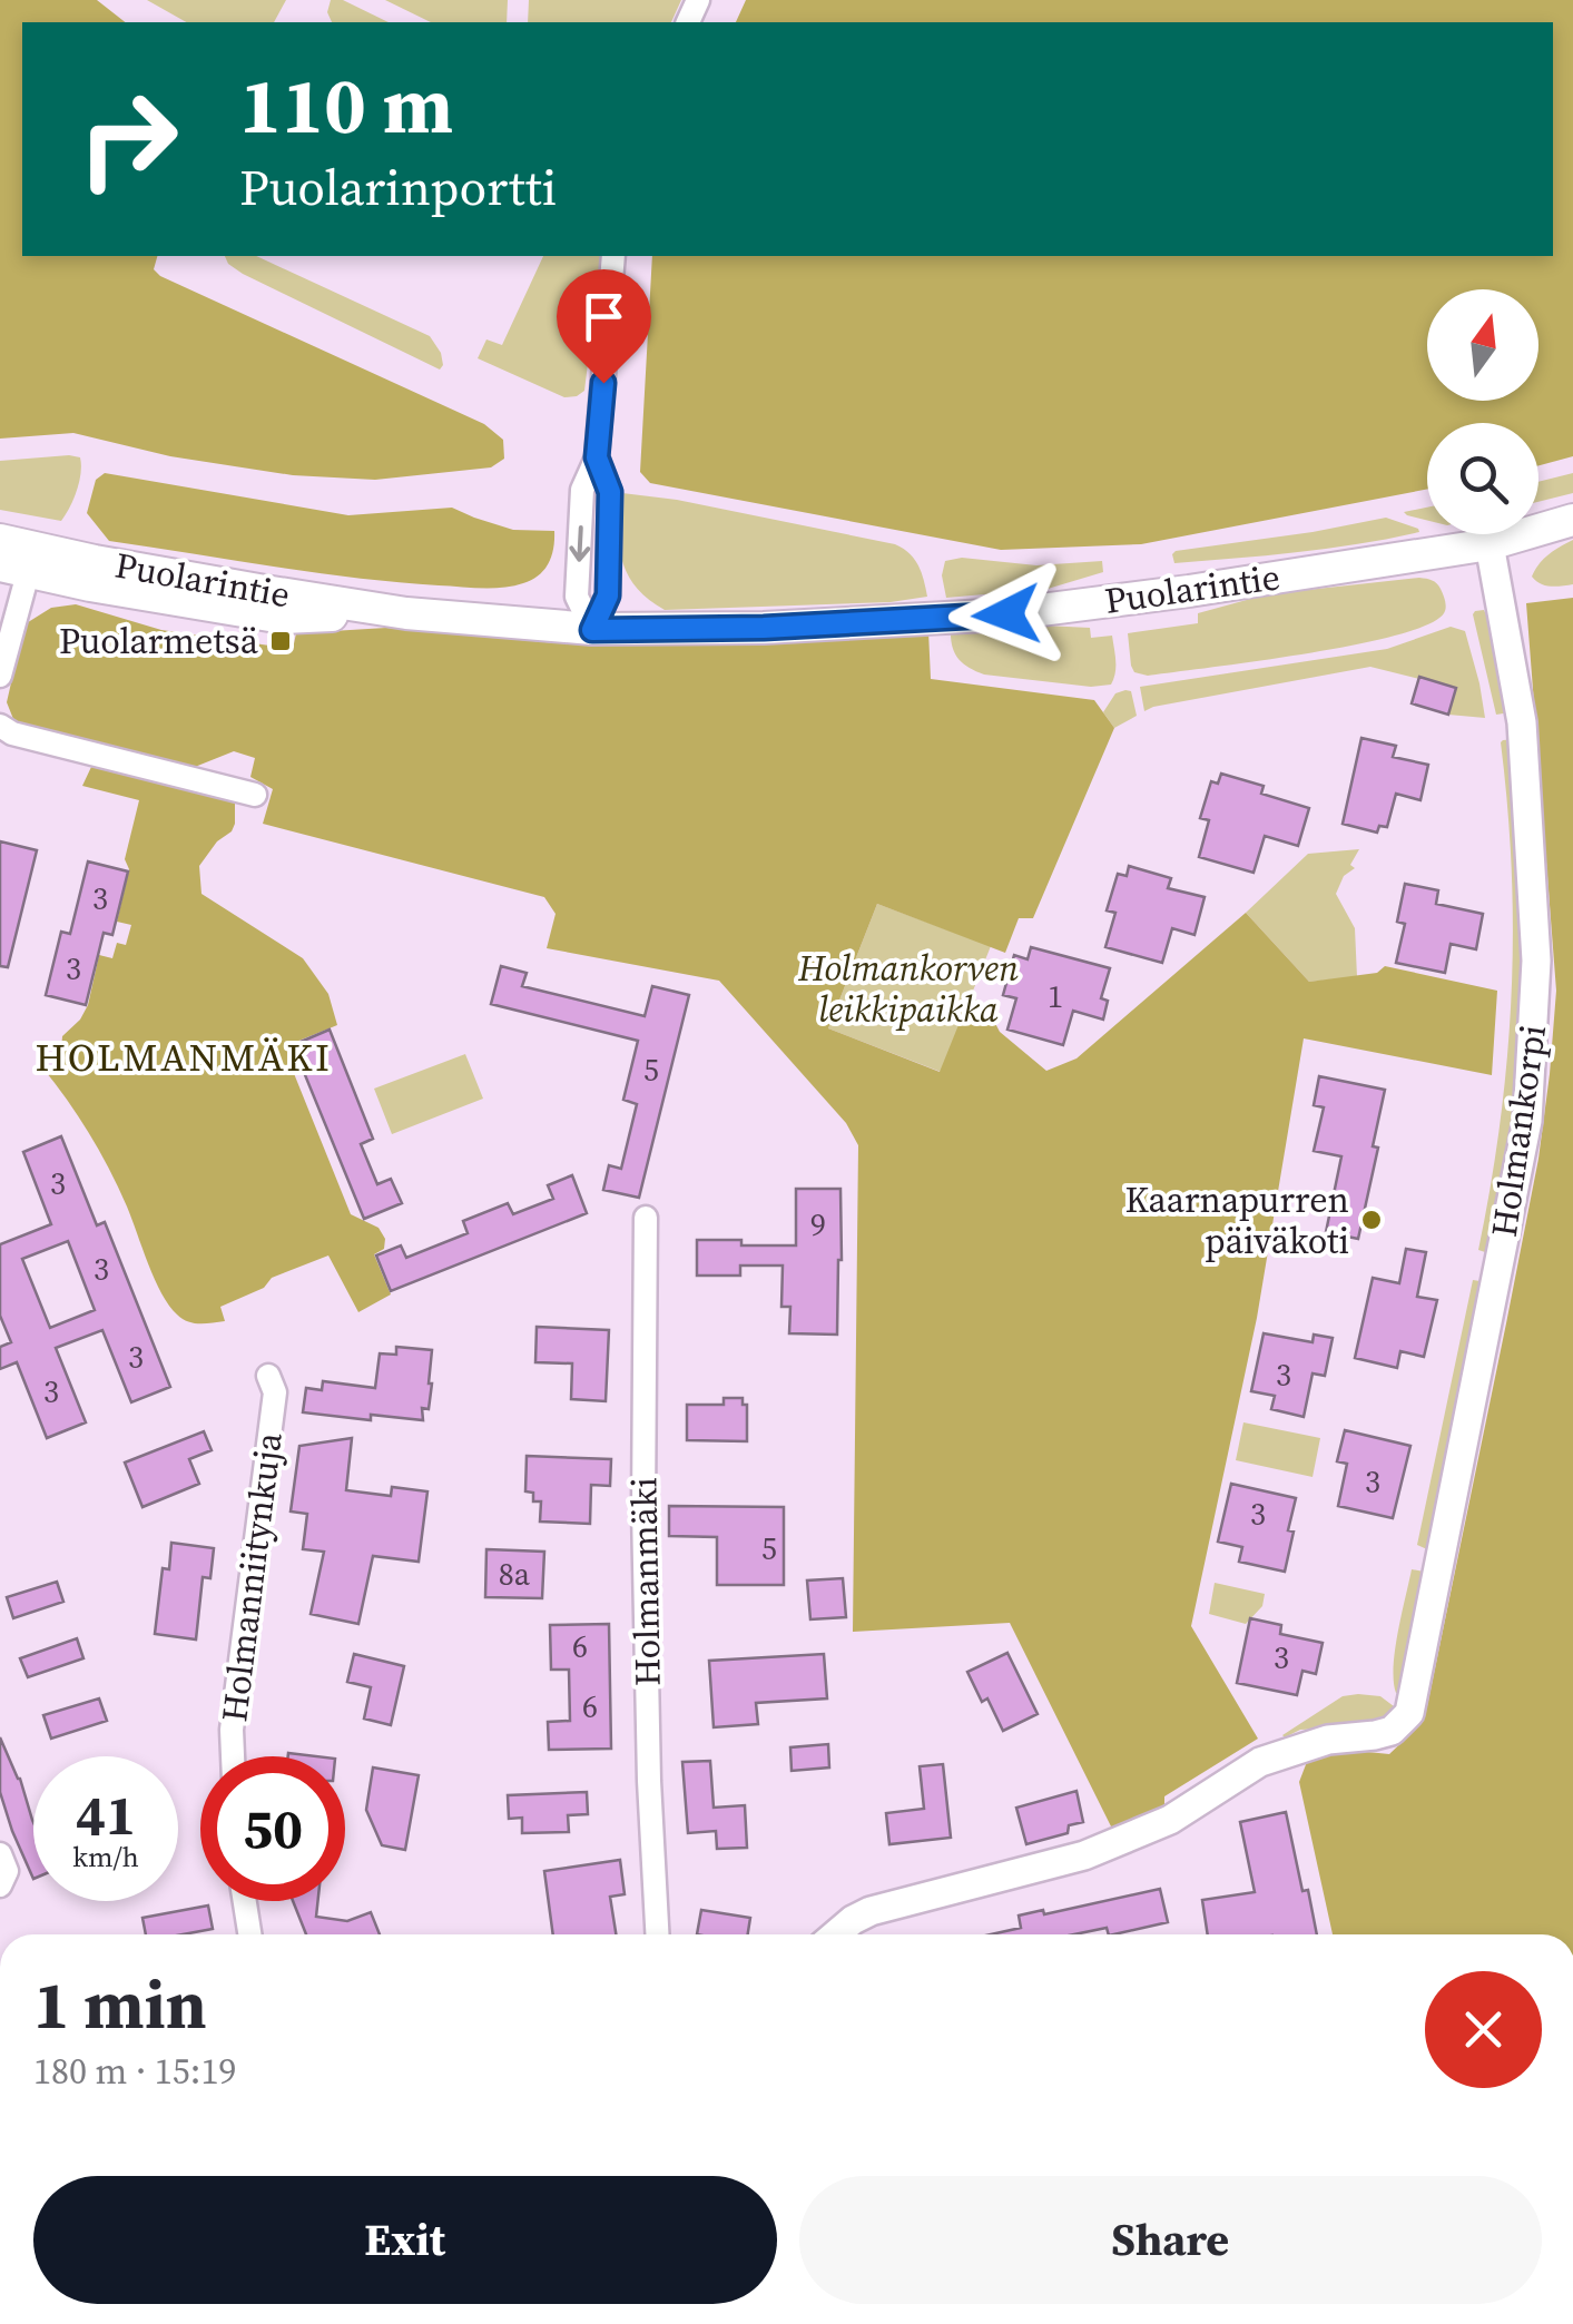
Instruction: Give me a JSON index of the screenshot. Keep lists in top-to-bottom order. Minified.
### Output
{"streets":{"main road":["Puolarintie"],"street":["Holmankorpi","Holmanniitynkuja","Holmanmäki"]},"crossings":[["Puolarintie","Holmankorpi"]],"districts":["HOLMANMÄKI"],"parks":["Holmankorven leikkipaikka"],"places":{"transit":["Puolarmetsä"],"other":["Kaarnapurren päiväkoti"]},"house_numbers":["3","3","1","5","3","9","3","3","3","3","3","3","5","8a","6","3","6"],"north":"top","page":{"turn":["110 m","Puolarinportti"],"speed":"41 km/h","limit":"50","heading":["1 min","180 m · 15:19"],"buttons":["Exit","Share"]}}
